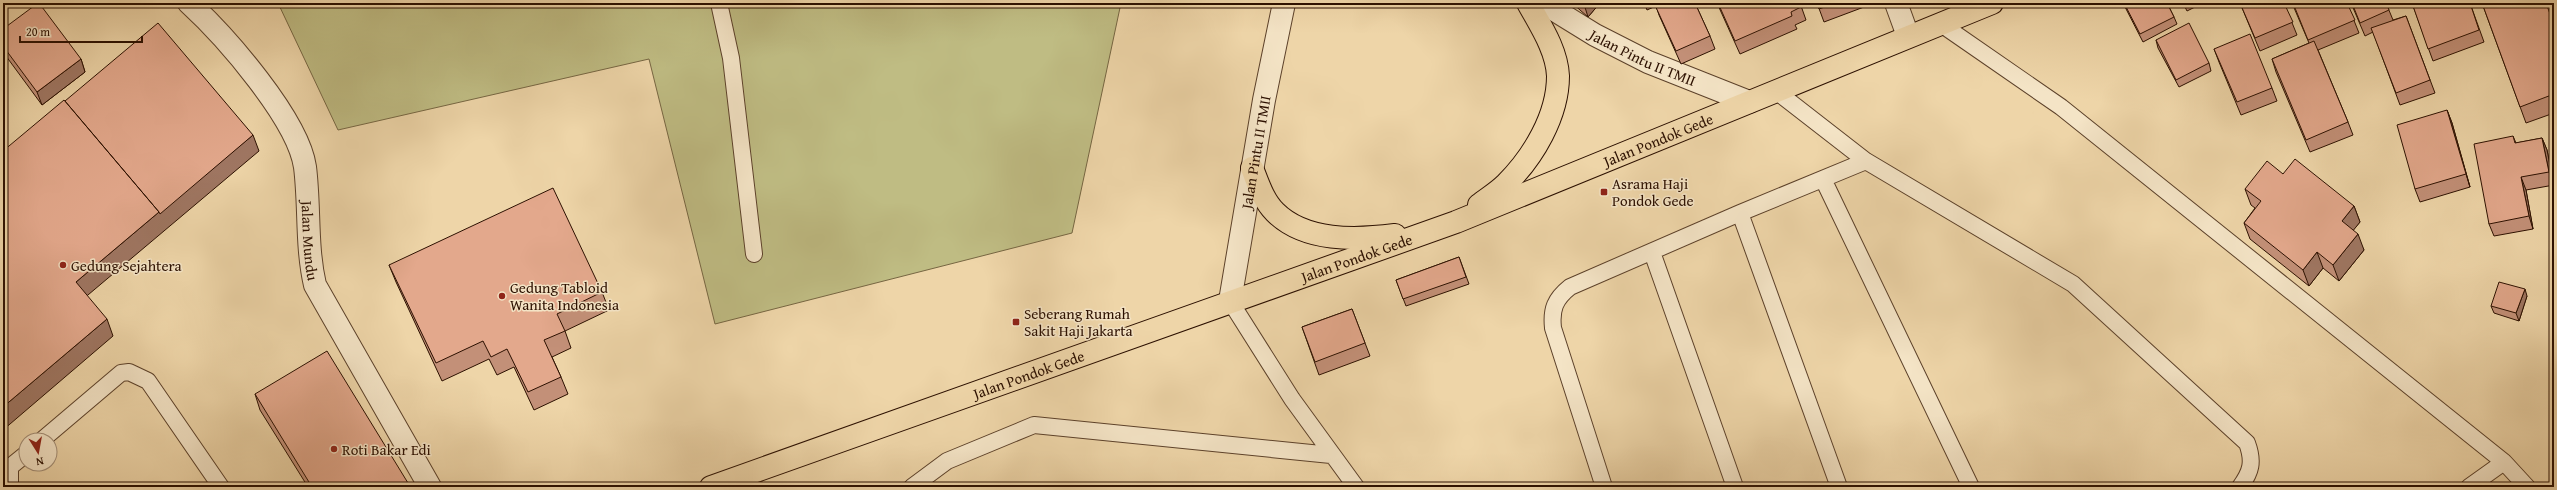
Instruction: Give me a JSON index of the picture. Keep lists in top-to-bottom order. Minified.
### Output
{"streets":{"main road":["Jalan Pondok Gede"],"street":["Jalan Pintu II TMII","Jalan Mundu"]},"crossings":[["Jalan Pintu II TMII","Jalan Pondok Gede"]],"places":{"transit":["Asrama Haji Pondok Gede","Seberang Rumah Sakit Haji Jakarta"],"other":["Gedung Sejahtera","Gedung Tabloid Wanita Indonesia","Roti Bakar Edi"]},"scale_bar":"20 m","north":"bottom"}
